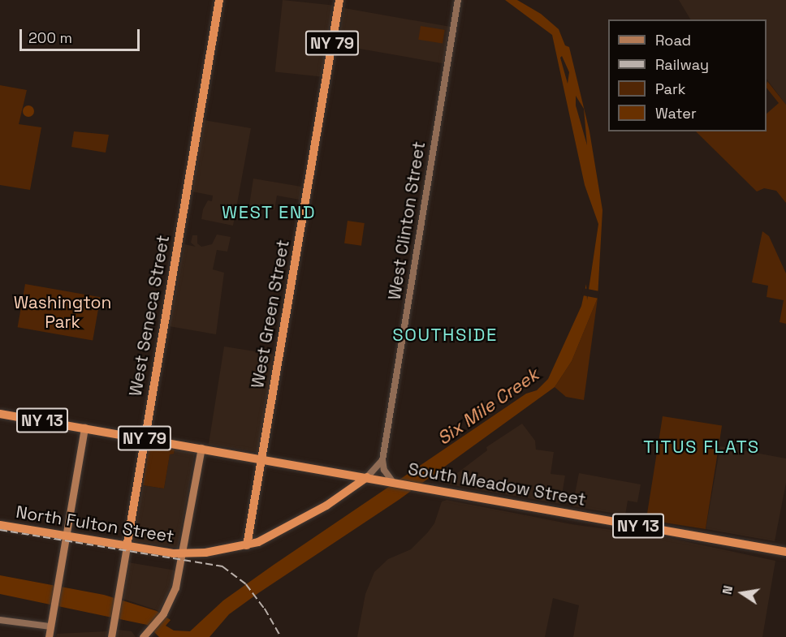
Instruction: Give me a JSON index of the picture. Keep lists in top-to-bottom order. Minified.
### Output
{"streets":{"highway":["NY 79","West Green Street","West Seneca Street","NY 13","South Meadow Street","North Fulton Street"],"main road":["West Clinton Street"]},"crossings":[["West Green Street","South Meadow Street"],["West Green Street","North Fulton Street"],["West Seneca Street","NY 13"],["West Seneca Street","North Fulton Street"],["NY 13","South Meadow Street"],["South Meadow Street","North Fulton Street"]],"districts":["WEST END","SOUTHSIDE","TITUS FLATS"],"water":["Six Mile Creek"],"parks":["Washington Park"],"legend":["Road","Railway","Park","Water"],"scale_bar":"200 m","north":"left"}
